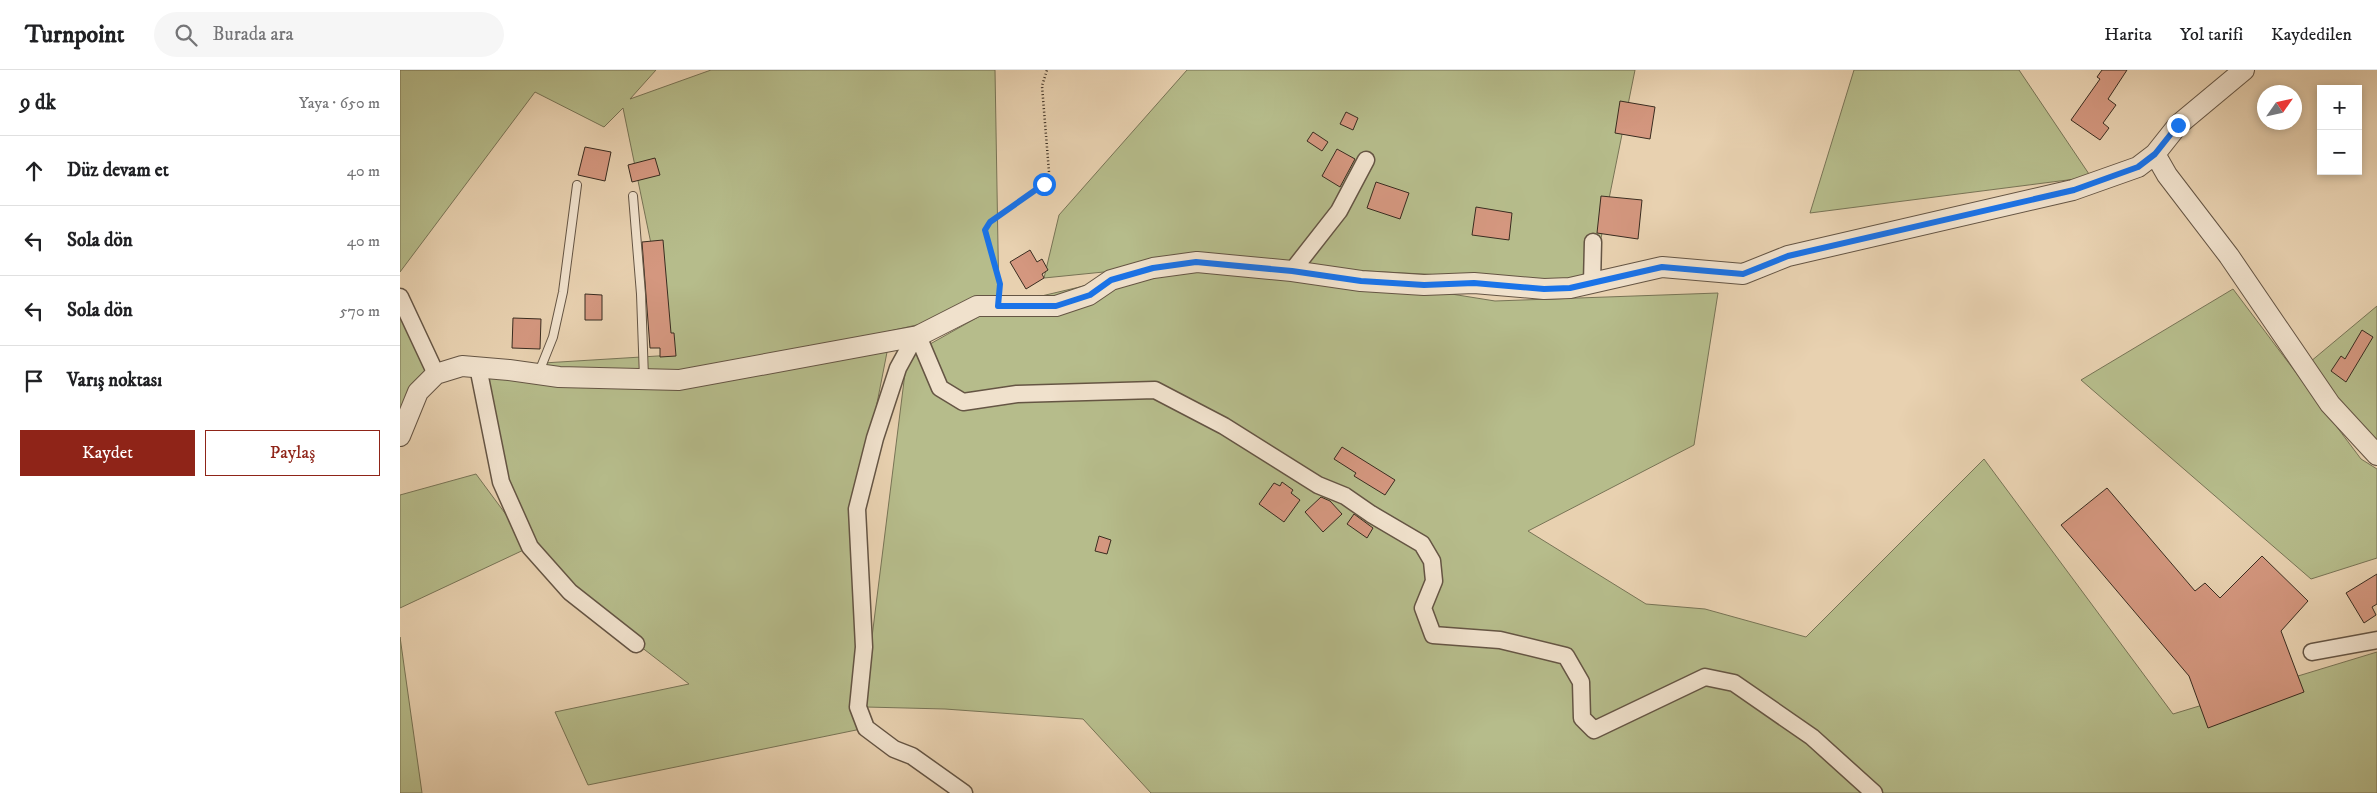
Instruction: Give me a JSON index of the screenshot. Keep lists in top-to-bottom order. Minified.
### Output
{"north":"top right","page":{"header":"Turnpoint","search":"Burada ara","nav":["Harita","Yol tarifi","Kaydedilen"],"heading":["9 dk","Yaya · 650 m"],"map_buttons":["+","−"],"list":[["Düz devam et","40 m"],["Sola dön","40 m"],["Sola dön","570 m"],"Varış noktası"],"buttons":["Kaydet","Paylaş"]}}
